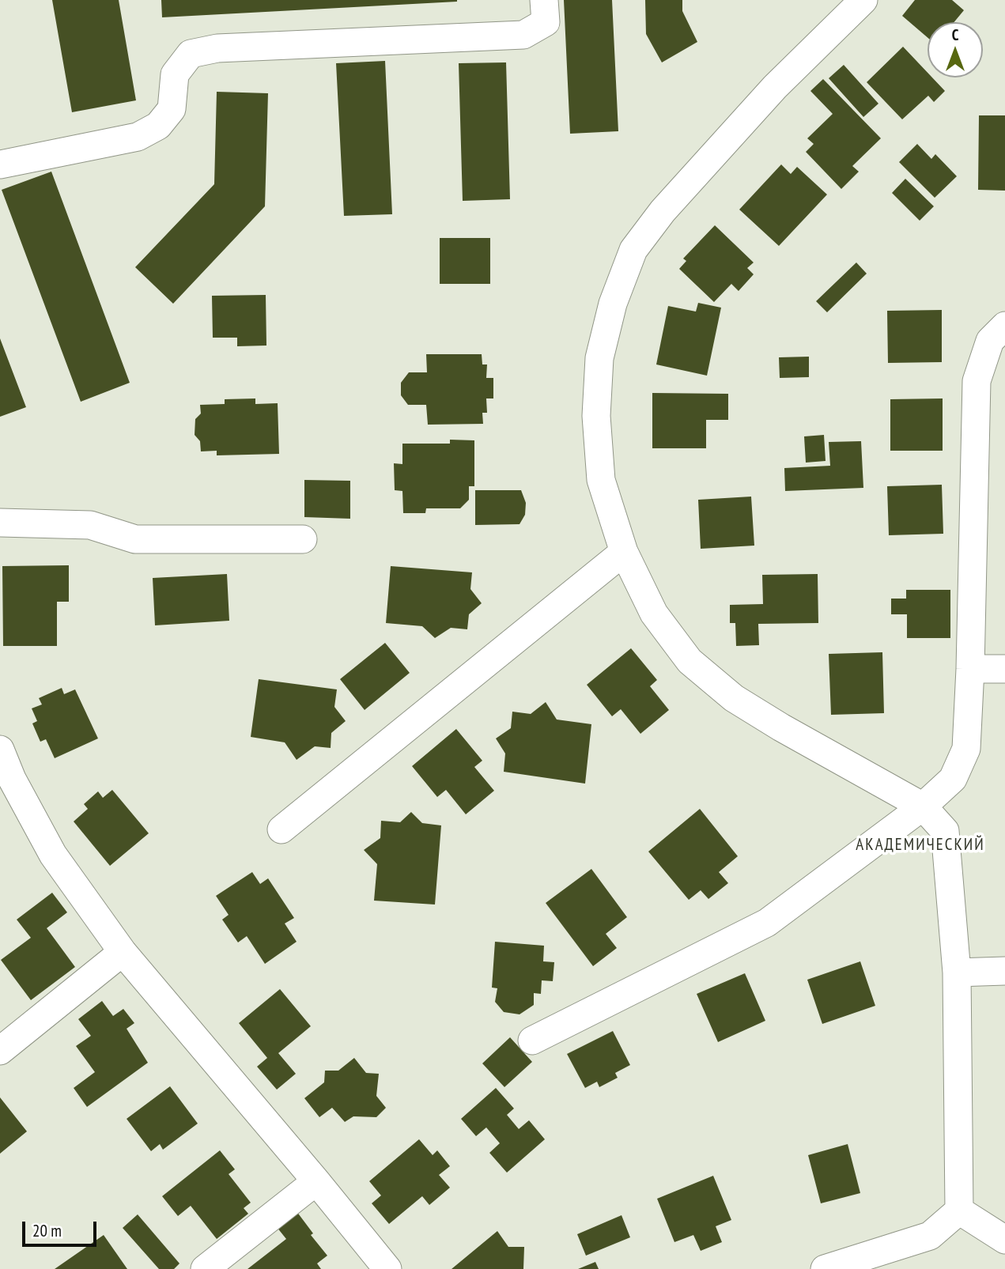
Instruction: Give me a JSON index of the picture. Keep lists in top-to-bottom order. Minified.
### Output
{"districts":["АКАДЕМИЧЕСКИЙ"],"scale_bar":"20 m","north":"top"}
